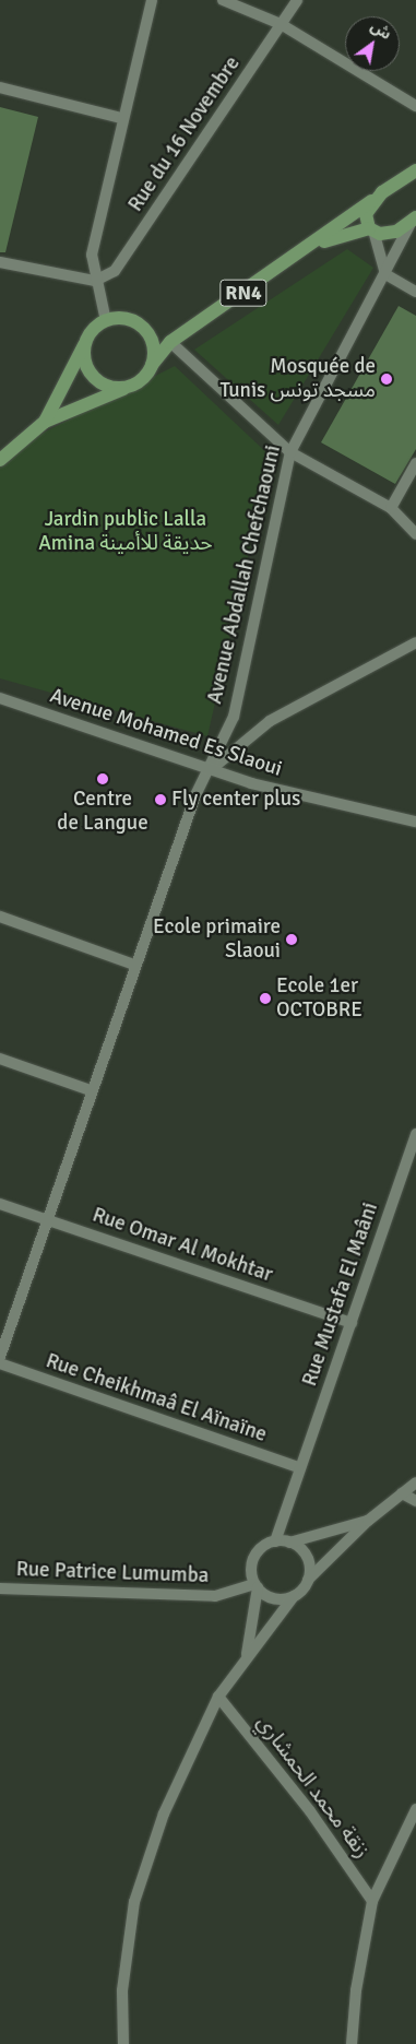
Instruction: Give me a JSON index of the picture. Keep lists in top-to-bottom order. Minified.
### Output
{"streets":{"main road":["RN4"],"street":["Rue du 16 Novembre","Avenue Abdallah Chefchaouni","Avenue Mohamed Es Slaoui","Rue Omar Al Mokhtar","Rue Mustafa El Maâni","Rue Cheikhmaâ El Aïnaïne","Rue Patrice Lumumba","زنقة محمد الحمشاري"]},"crossings":[["RN4","Avenue Abdallah Chefchaouni"],["Avenue Abdallah Chefchaouni","Avenue Mohamed Es Slaoui"],["Rue Omar Al Mokhtar","Rue Mustafa El Maâni"],["Rue Mustafa El Maâni","Rue Cheikhmaâ El Aïnaïne"],["Rue Mustafa El Maâni","Rue Patrice Lumumba"]],"parks":["Jardin public Lalla Amina حديقة للاأمينة"],"places":["Mosquée de Tunis مسجد تونس","Centre de Langue","Fly center plus","Ecole primaire Slaoui","Ecole 1er OCTOBRE"],"north":"top right"}
